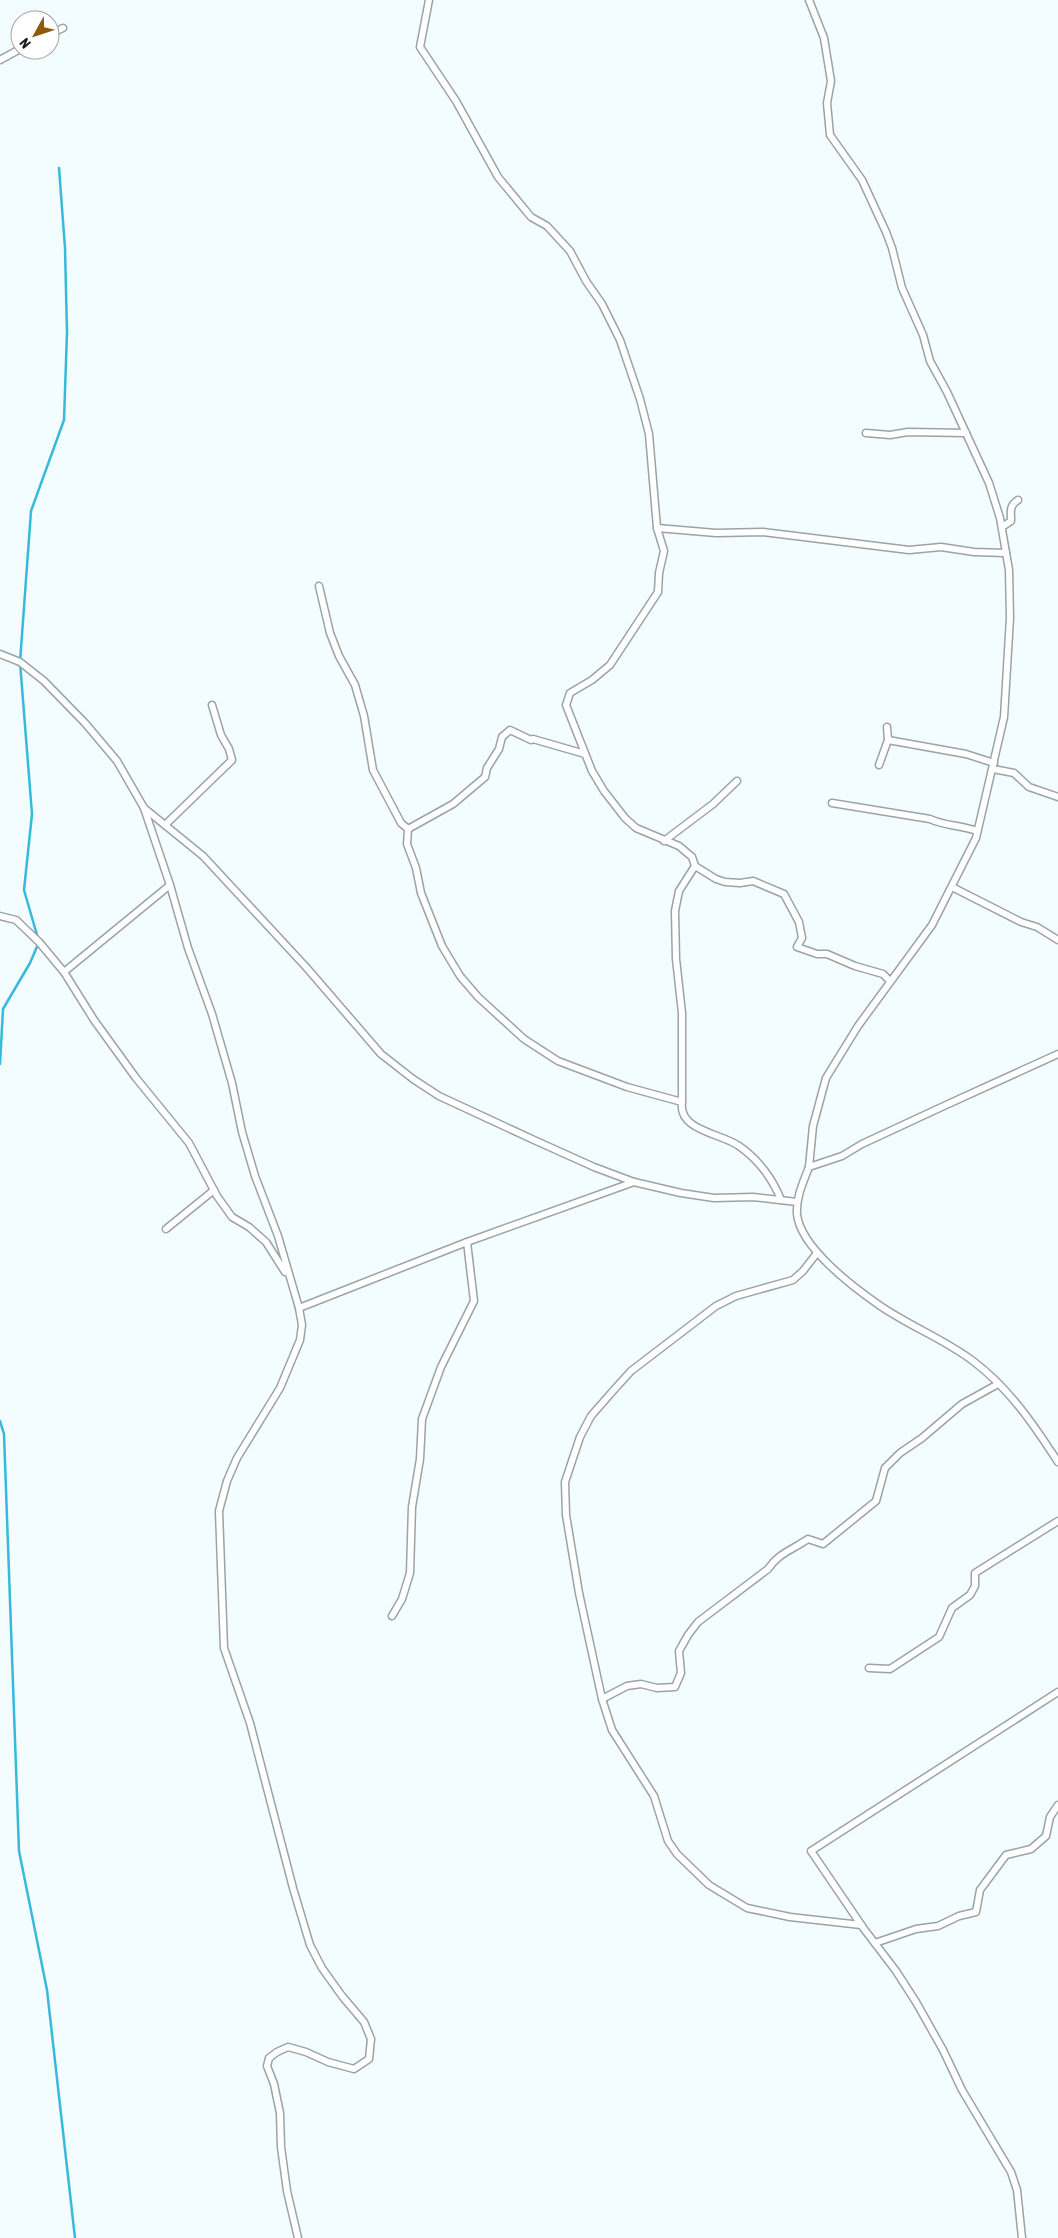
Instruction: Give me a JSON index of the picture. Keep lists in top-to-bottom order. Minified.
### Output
{"north":"bottom left"}
